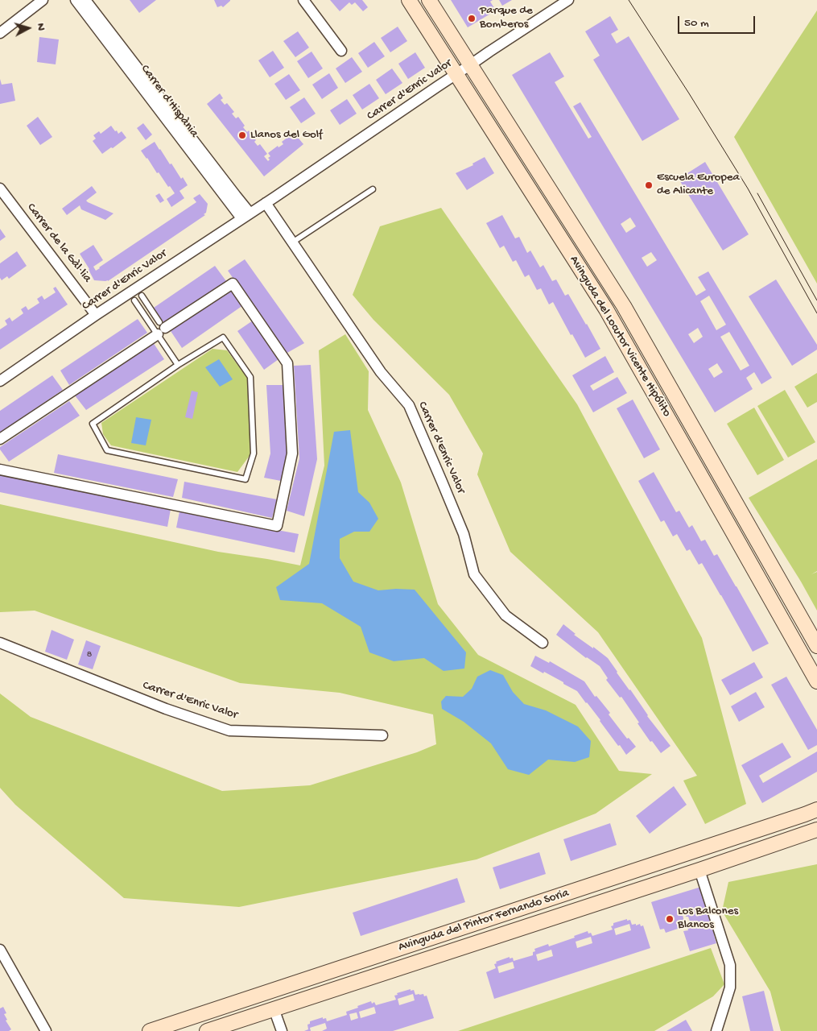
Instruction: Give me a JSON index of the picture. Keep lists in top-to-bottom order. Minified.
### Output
{"streets":{"main road":["Avinguda del Locutor Vicente Hipólito","Avinguda del Pintor Fernando Soria"],"street":["Carrer d'Enric Valor","Carrer d'Hispània","Carrer de la Gàl·lia"]},"crossings":[["Carrer d'Enric Valor","Carrer d'Hispània"],["Carrer d'Enric Valor","Carrer de la Gàl·lia"],["Carrer d'Enric Valor","Avinguda del Locutor Vicente Hipólito"]],"places":["Parque de Bomberos","Llanos del Golf","Escuela Europea de Alicante","Los Balcones Blancos"],"house_numbers":["8"],"scale_bar":"50 m","north":"right"}
